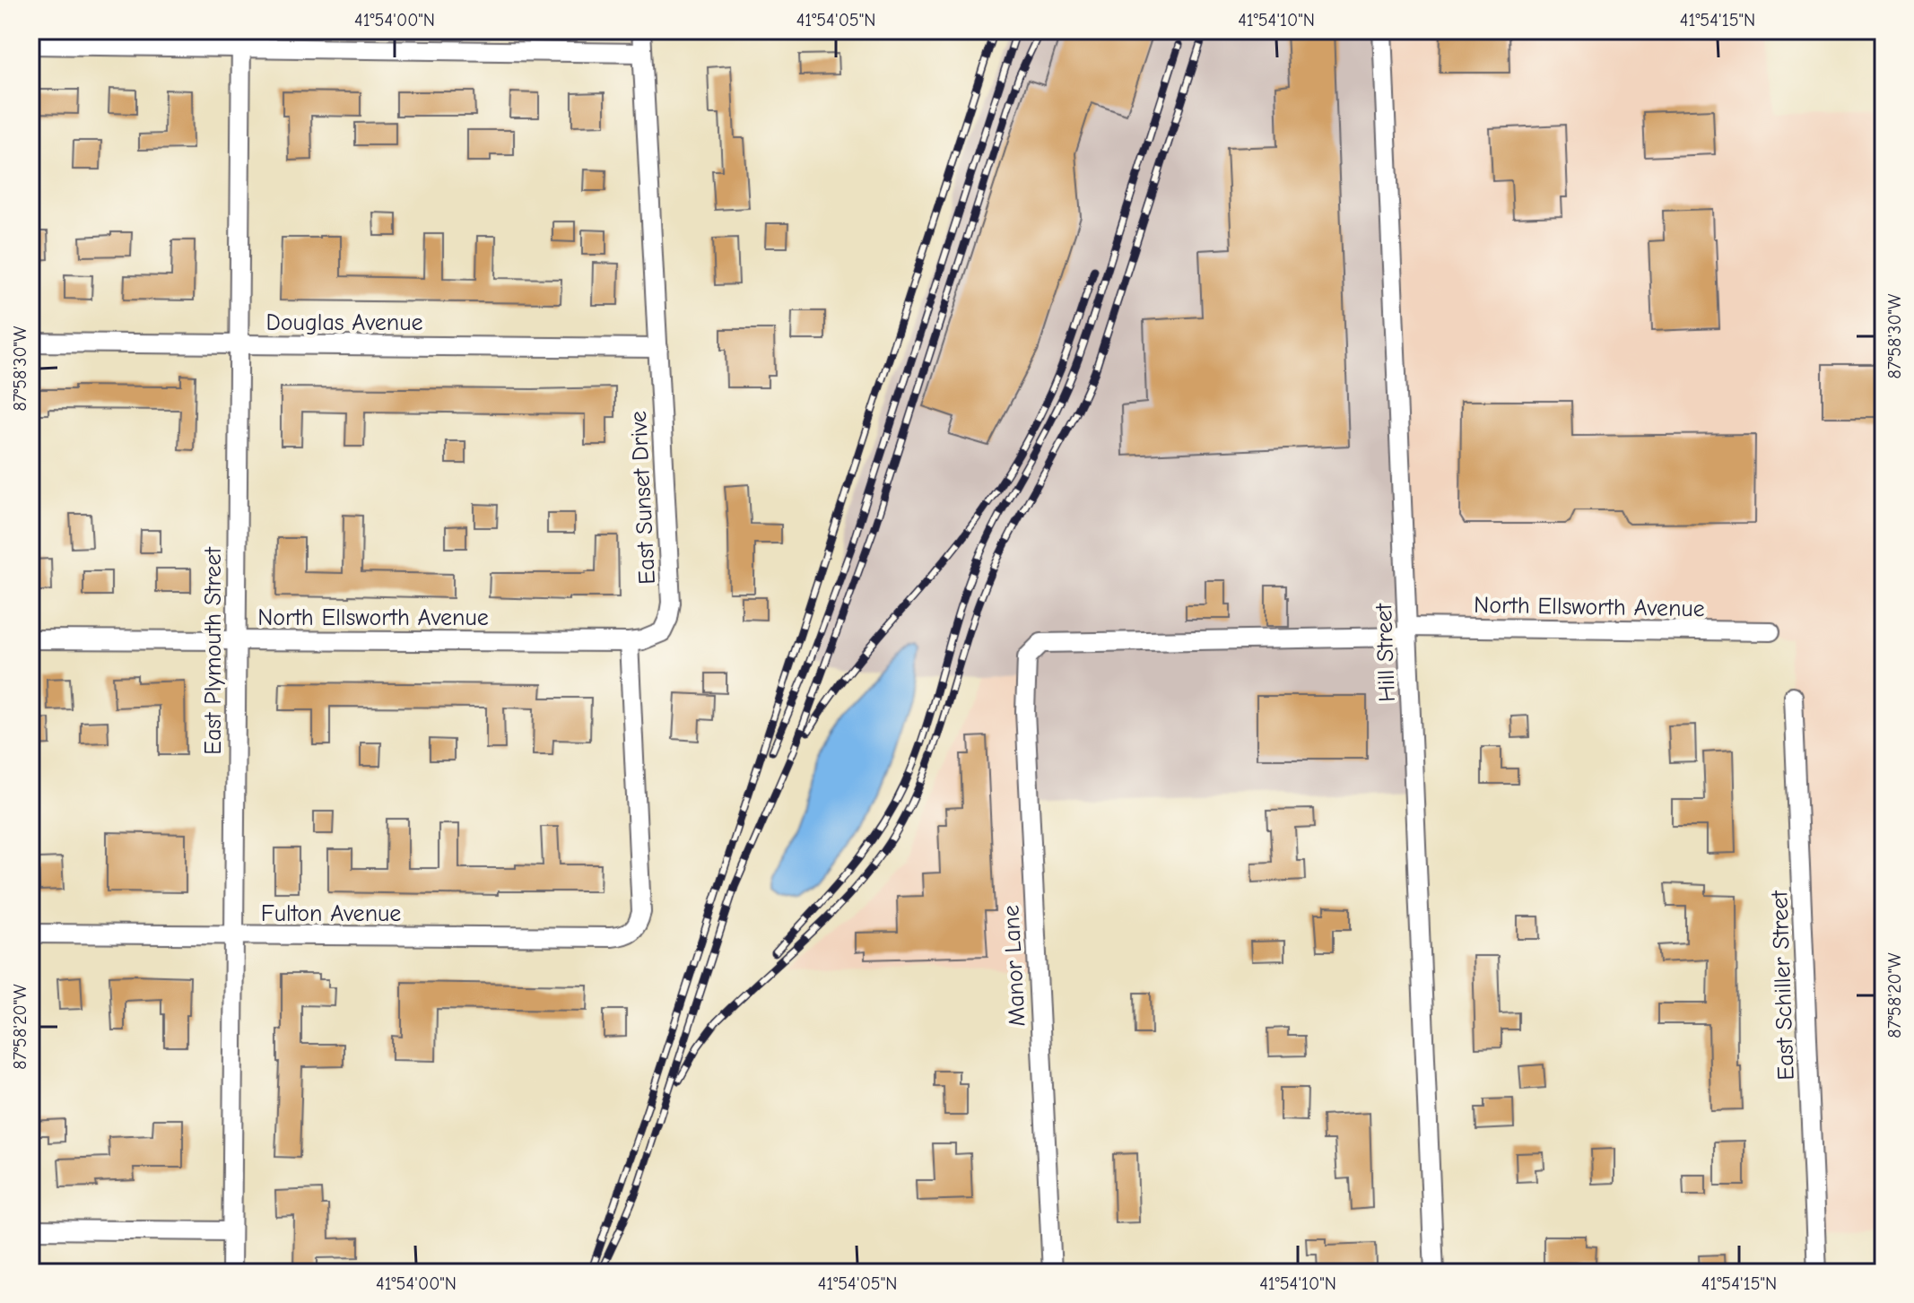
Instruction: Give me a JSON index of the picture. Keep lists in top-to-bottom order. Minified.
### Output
{"streets":{"street":["Douglas Avenue","East Sunset Drive","North Ellsworth Avenue","East Plymouth Street","Hill Street","Fulton Avenue","Manor Lane","East Schiller Street"]},"crossings":[["Douglas Avenue","East Sunset Drive"],["Douglas Avenue","East Plymouth Street"],["East Sunset Drive","North Ellsworth Avenue"],["East Sunset Drive","Fulton Avenue"],["North Ellsworth Avenue","East Plymouth Street"],["North Ellsworth Avenue","Hill Street"],["North Ellsworth Avenue","Fulton Avenue"],["North Ellsworth Avenue","Manor Lane"],["East Plymouth Street","Fulton Avenue"]],"coordinates":["41°54'00\"N","41°54'05\"N","41°54'10\"N","41°54'15\"N","87°58'30\"W","87°58'20\"W"]}
